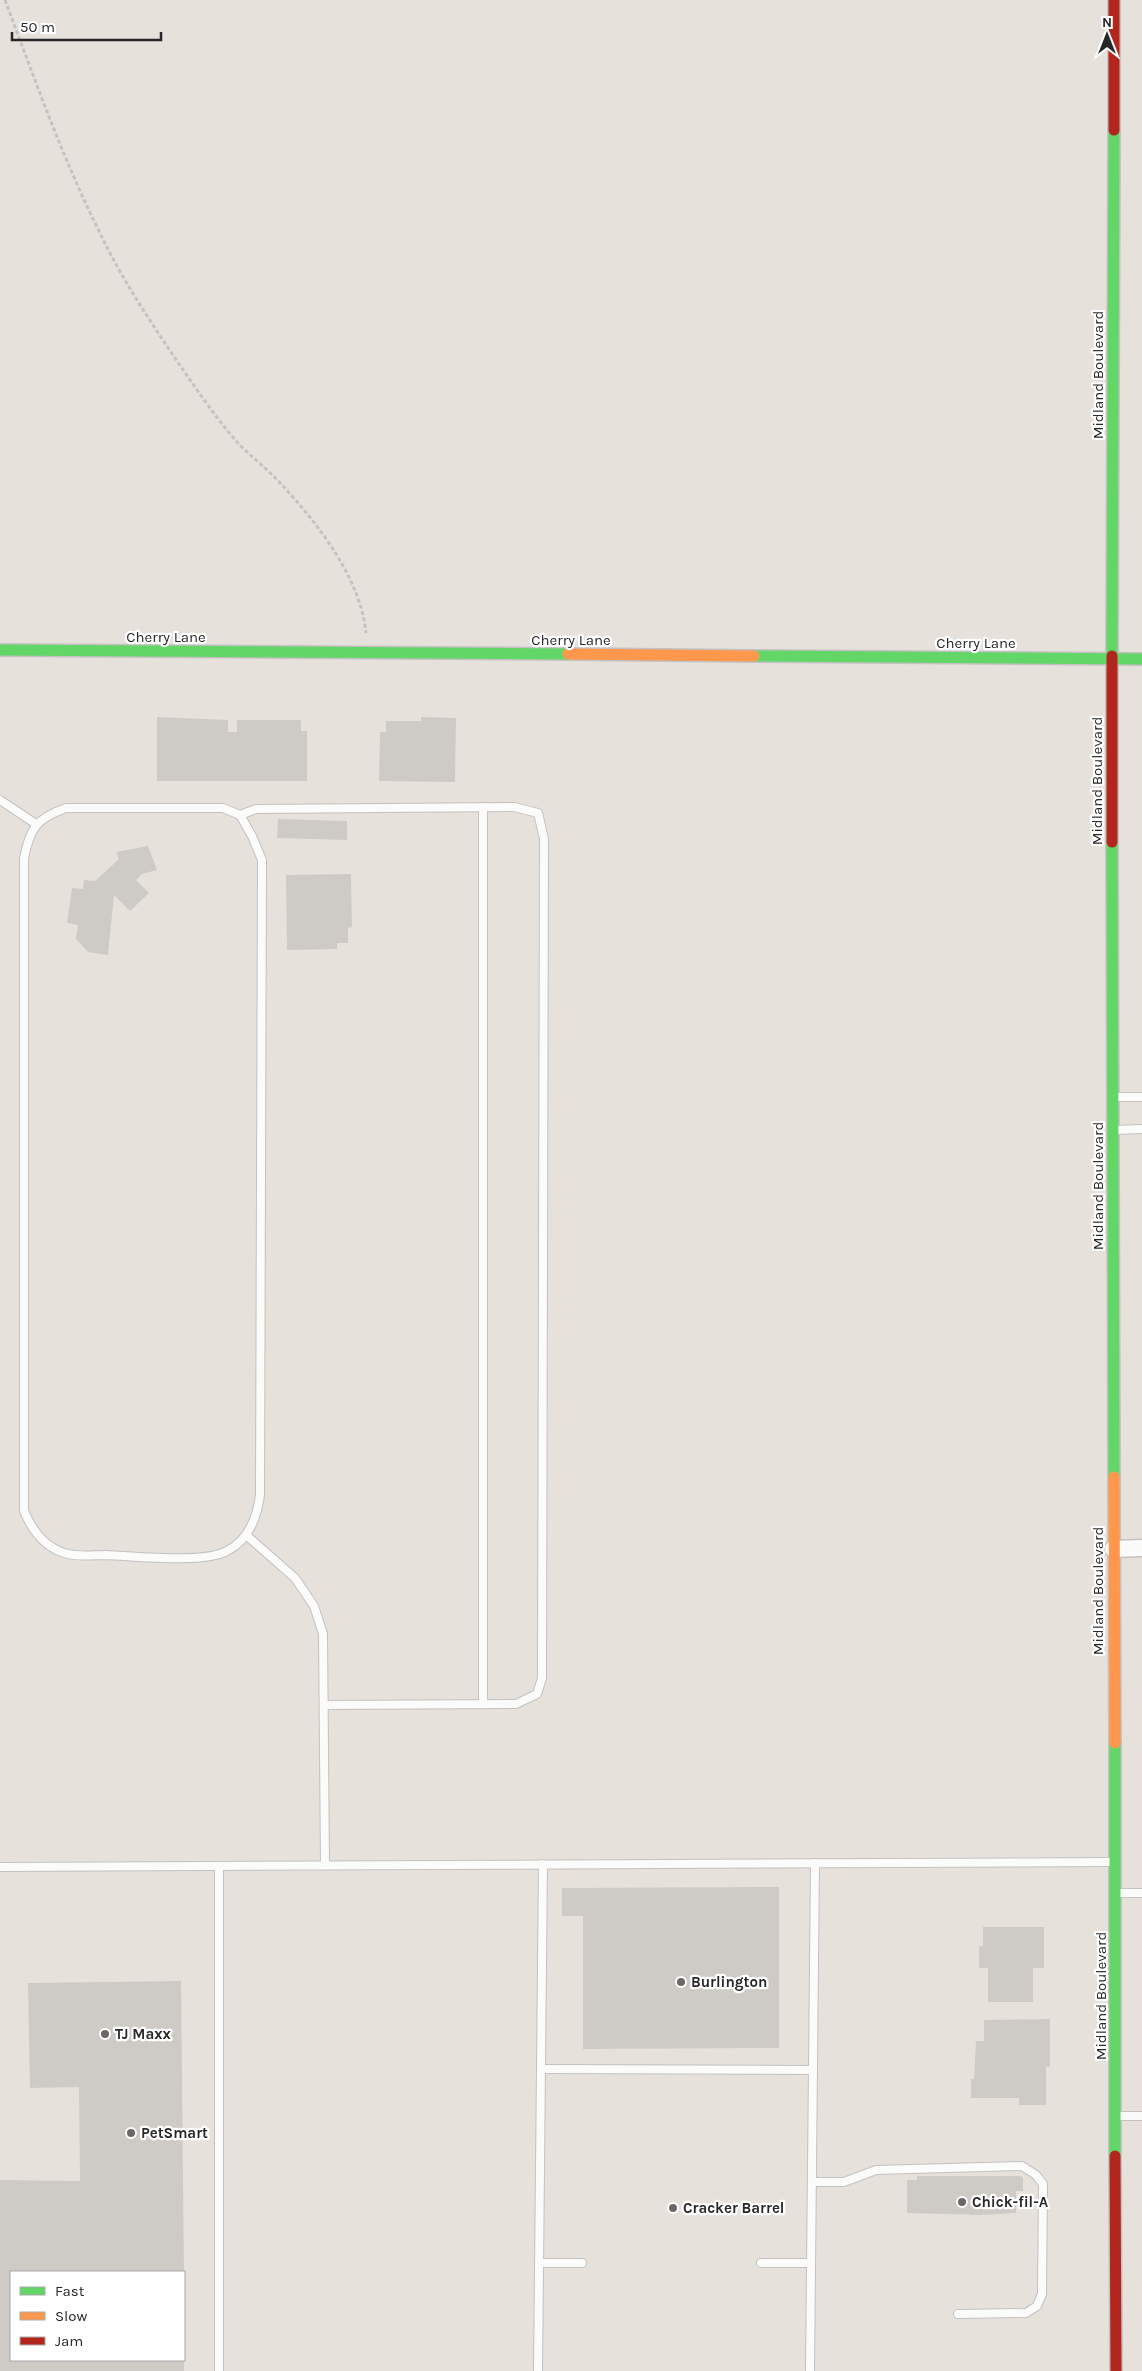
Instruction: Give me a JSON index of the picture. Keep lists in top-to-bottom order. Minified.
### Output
{"streets":{"main road":["Midland Boulevard","Cherry Lane"]},"crossings":[["Midland Boulevard","Cherry Lane"]],"places":["Burlington","TJ Maxx","PetSmart","Chick-fil-A","Cracker Barrel"],"legend":["Fast","Slow","Jam"],"scale_bar":"50 m","north":"top"}
